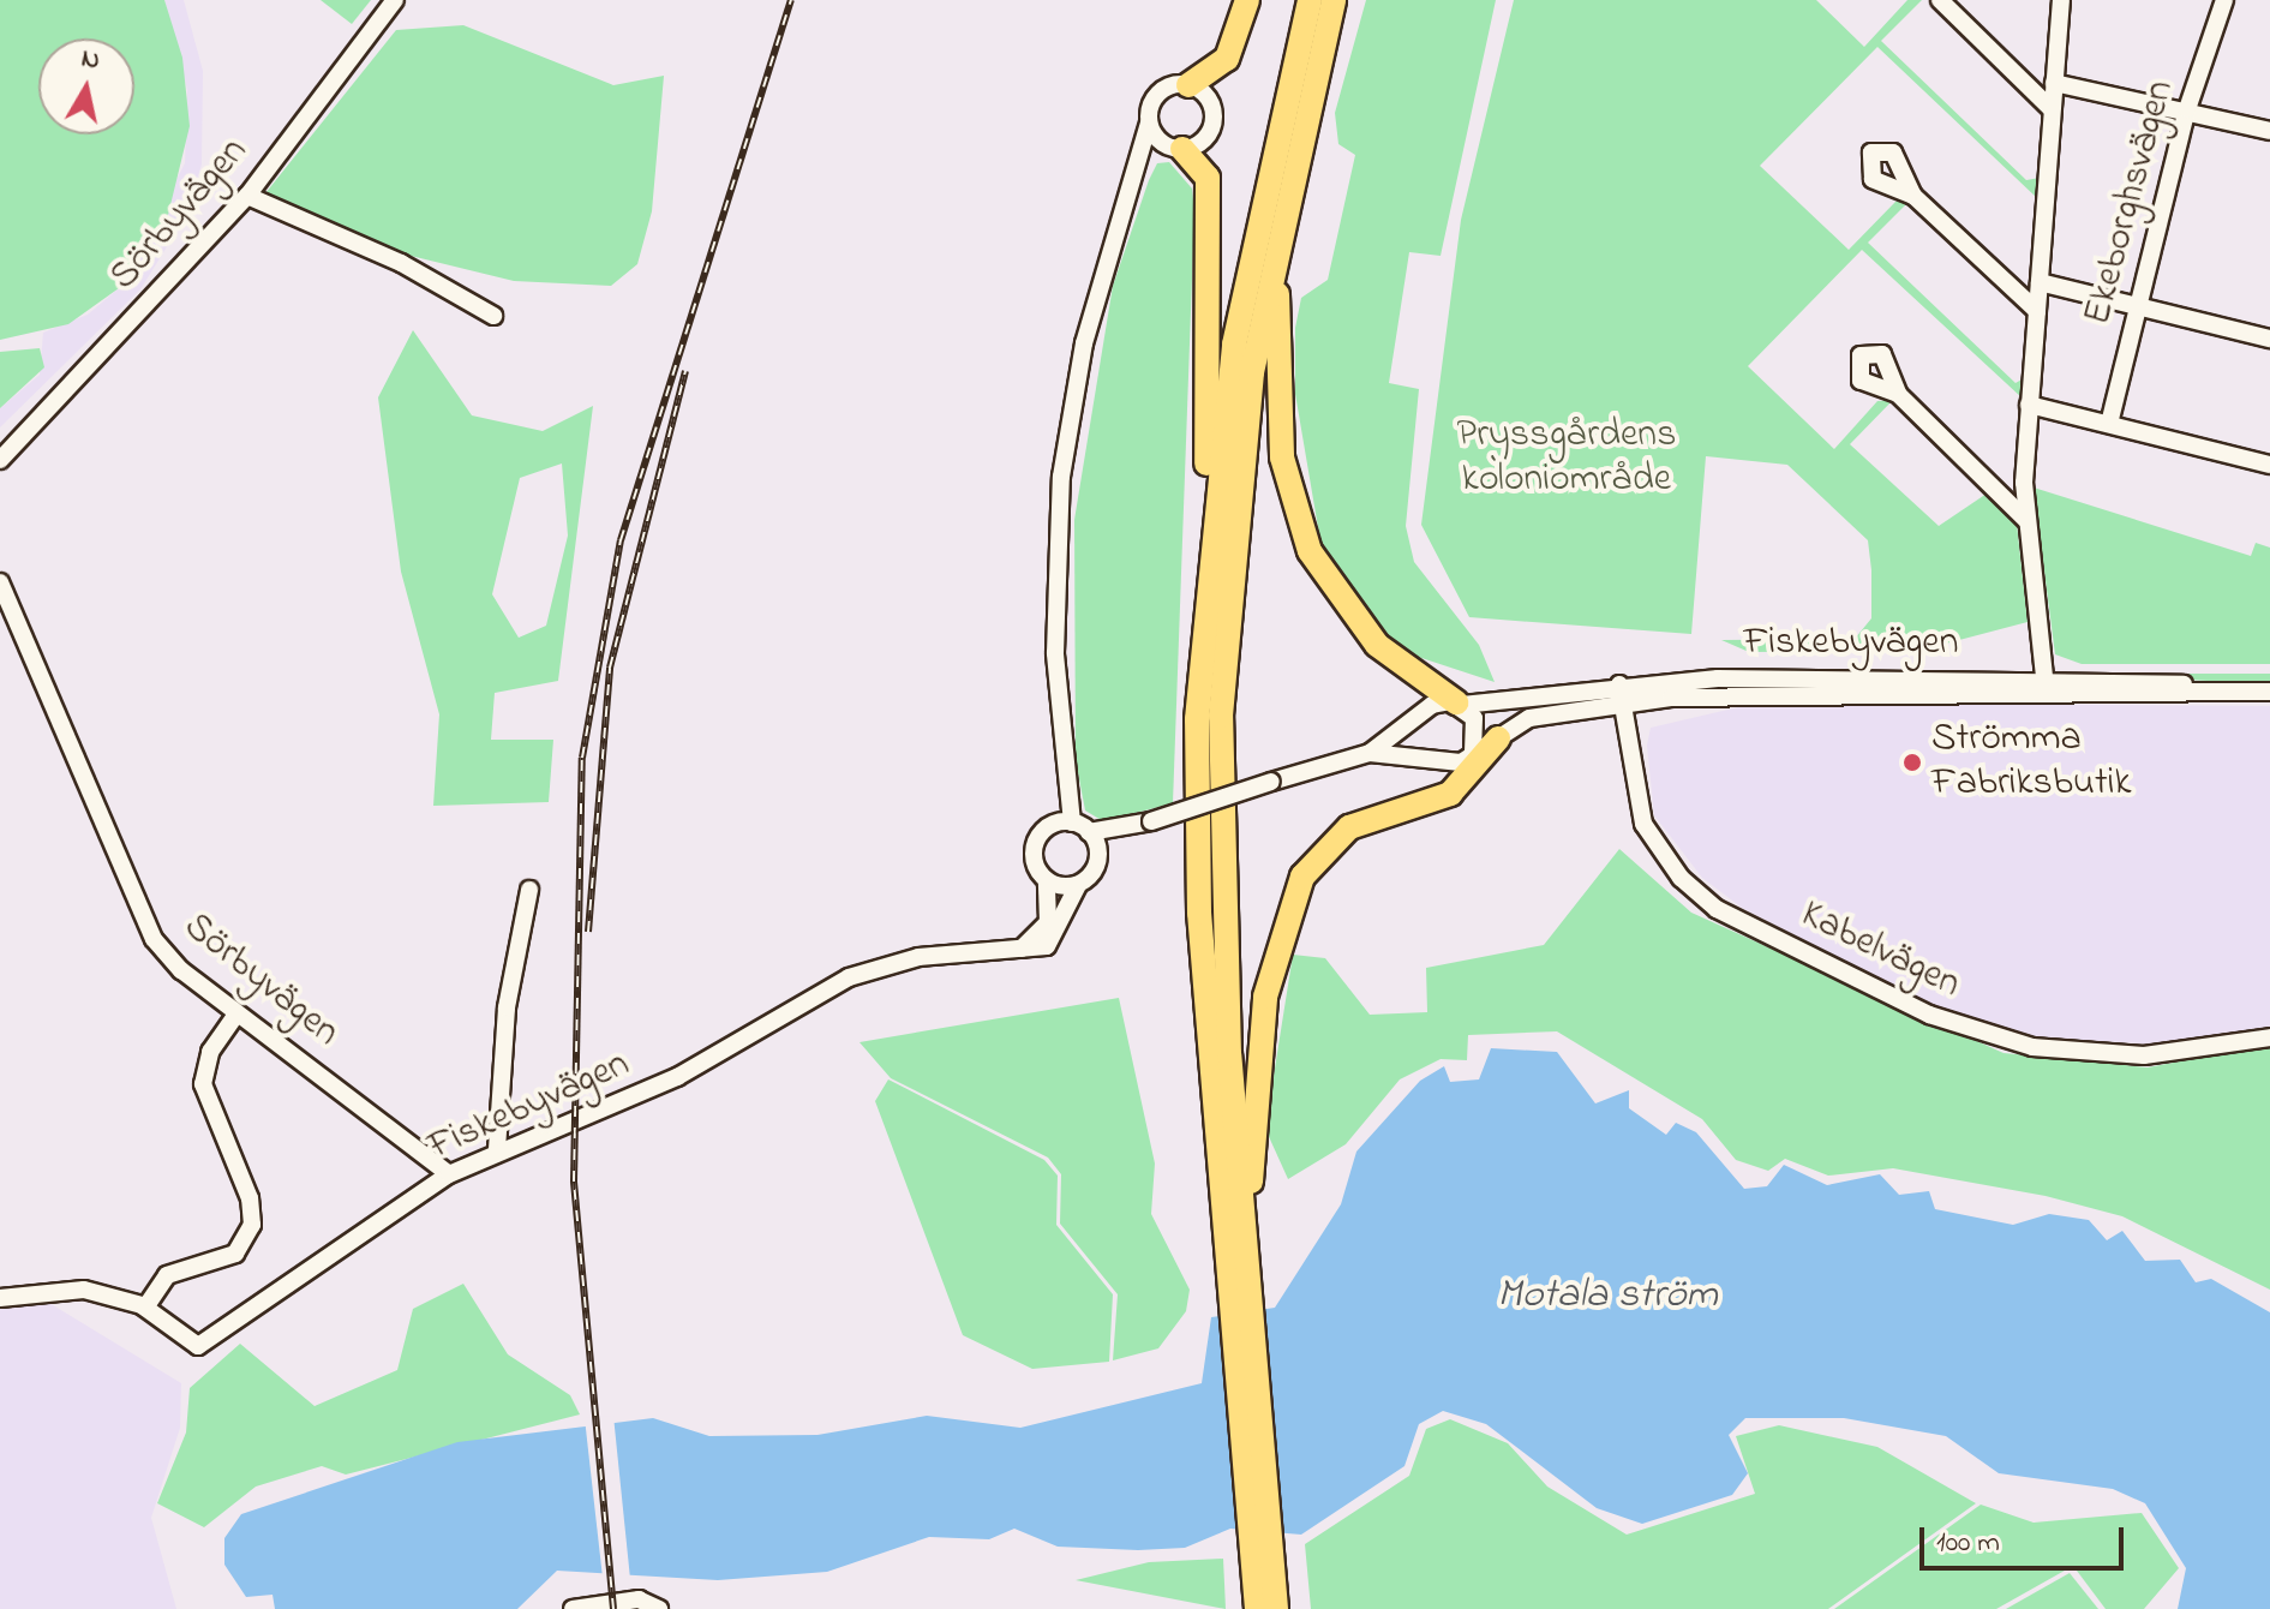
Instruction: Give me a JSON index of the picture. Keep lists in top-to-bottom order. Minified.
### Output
{"streets":{"street":["Ekeborghsvägen","Sörbyvägen","Fiskebyvägen","Kabelvägen"]},"crossings":[["Sörbyvägen","Fiskebyvägen"],["Fiskebyvägen","Kabelvägen"]],"water":["Motala ström"],"parks":["Pryssgårdens koloniområde"],"places":["Strömma Fabriksbutik"],"scale_bar":"100 m","north":"top"}
